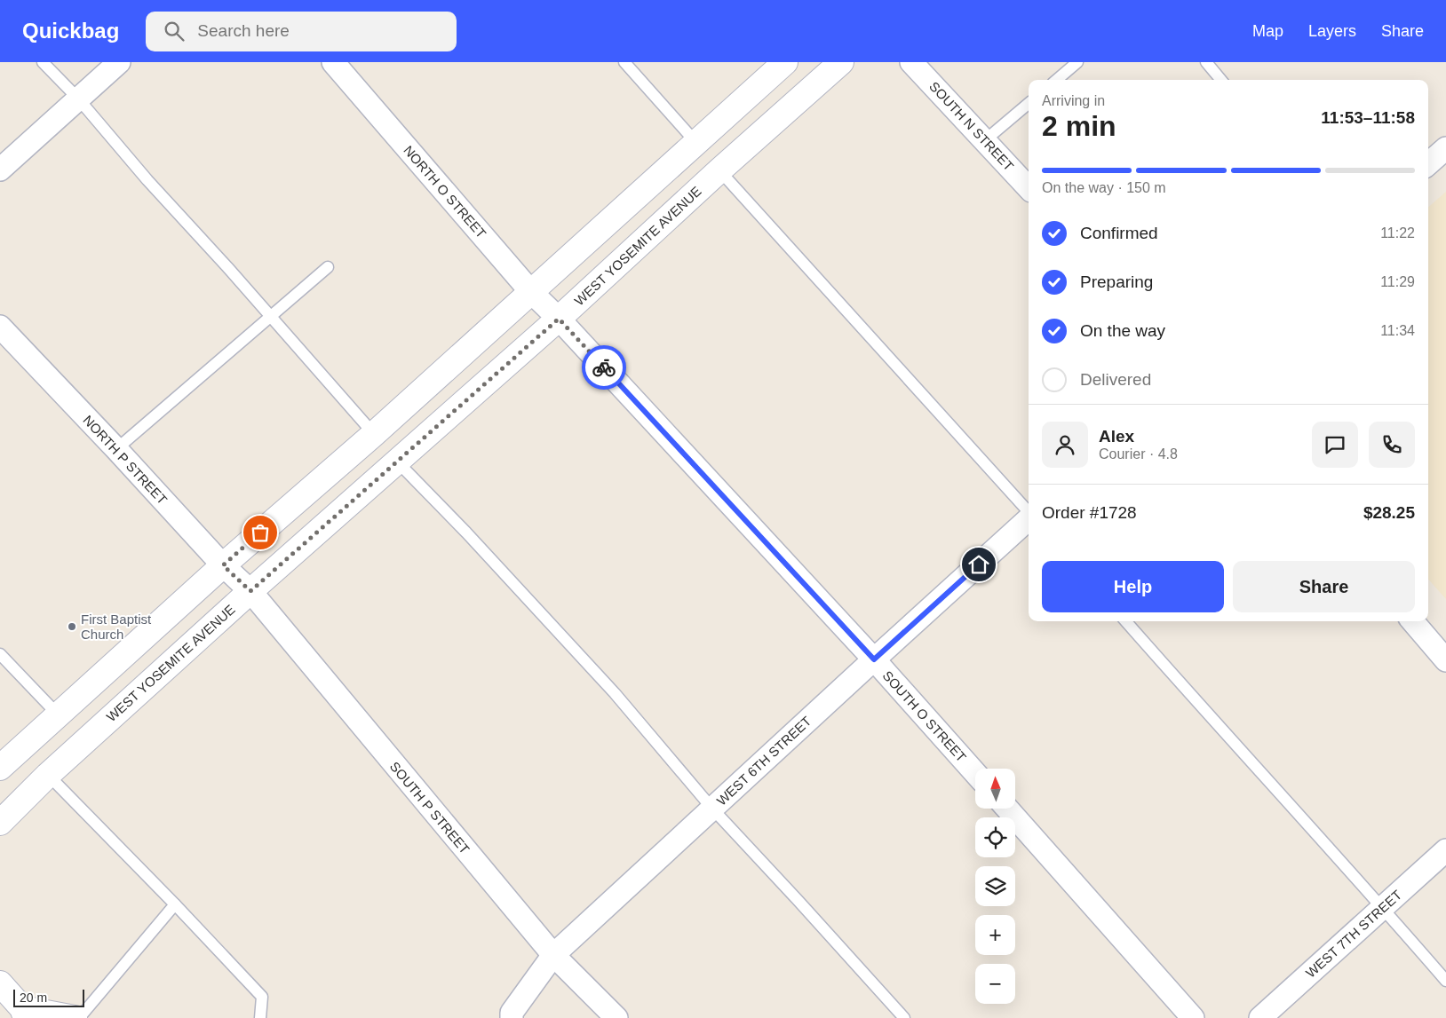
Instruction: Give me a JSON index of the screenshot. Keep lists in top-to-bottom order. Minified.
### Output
{"streets":{"main road":["WEST YOSEMITE AVENUE"],"street":["SOUTH N STREET","NORTH O STREET","NORTH P STREET","SOUTH O STREET","WEST 6TH STREET","SOUTH P STREET","WEST 7TH STREET"]},"crossings":[["NORTH O STREET","WEST YOSEMITE AVENUE"],["NORTH O STREET","SOUTH O STREET"],["WEST YOSEMITE AVENUE","NORTH P STREET"],["WEST YOSEMITE AVENUE","SOUTH O STREET"],["WEST YOSEMITE AVENUE","SOUTH P STREET"],["NORTH P STREET","SOUTH P STREET"],["SOUTH O STREET","WEST 6TH STREET"],["WEST 6TH STREET","SOUTH P STREET"]],"places":["First Baptist Church"],"scale_bar":"20 m","north":"top","page":{"header":"Quickbag","search":"Search here","nav":["Map","Layers","Share"],"heading":["2 min","Arriving in","11:53–11:58"],"panel":["Alex","Courier · 4.8","Order #1728","$28.25"],"bar":"On the way · 150 m","list":[["Confirmed","11:22"],["Preparing","11:29"],["On the way","11:34"],"Delivered"],"buttons":["Help","Share"],"map_buttons":["+","−"],"scale":"20 m"}}
